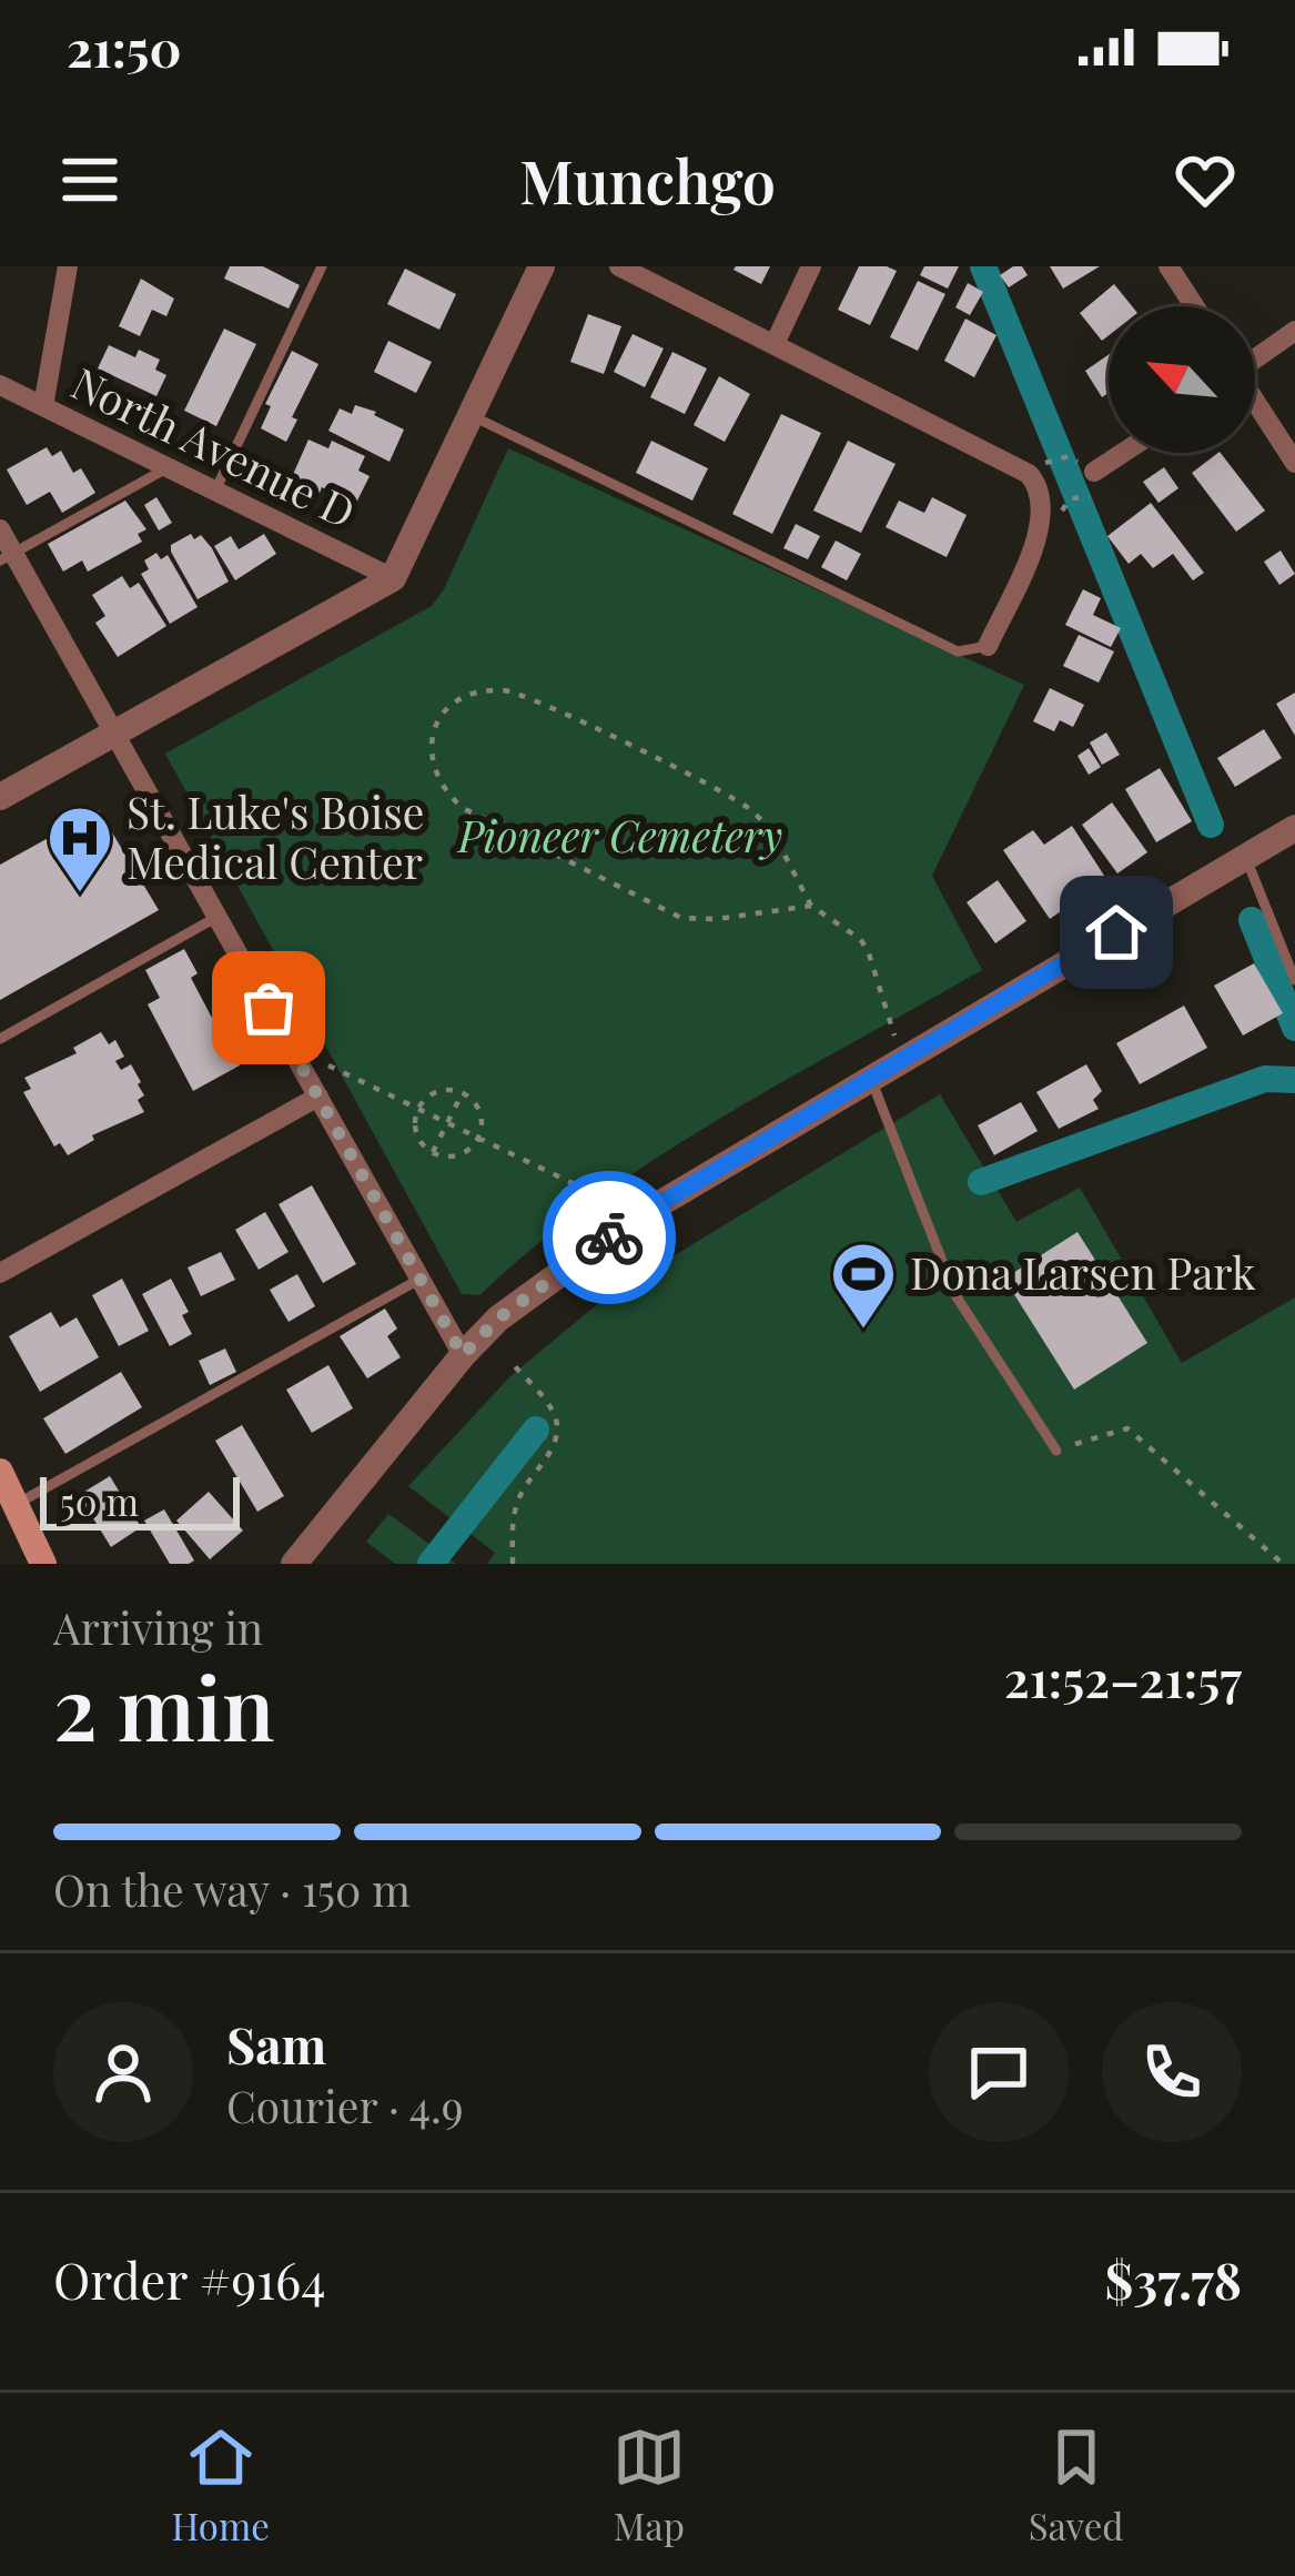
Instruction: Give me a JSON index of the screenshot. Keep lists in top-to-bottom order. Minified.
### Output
{"streets":{"street":["North Avenue D"]},"parks":["Pioneer Cemetery"],"places":{"hospital":["St. Luke's Boise Medical Center"],"sports":["Dona Larsen Park"]},"scale_bar":"50 m","north":"top left","page":{"status":"21:50","header":"Munchgo","scale":"50 m","heading":["2 min","Arriving in","21:52–21:57"],"panel":["Sam","Courier · 4.9","Order #9164","$37.78"],"bar":"On the way · 150 m","tabs":["Home","Map","Saved"]}}
